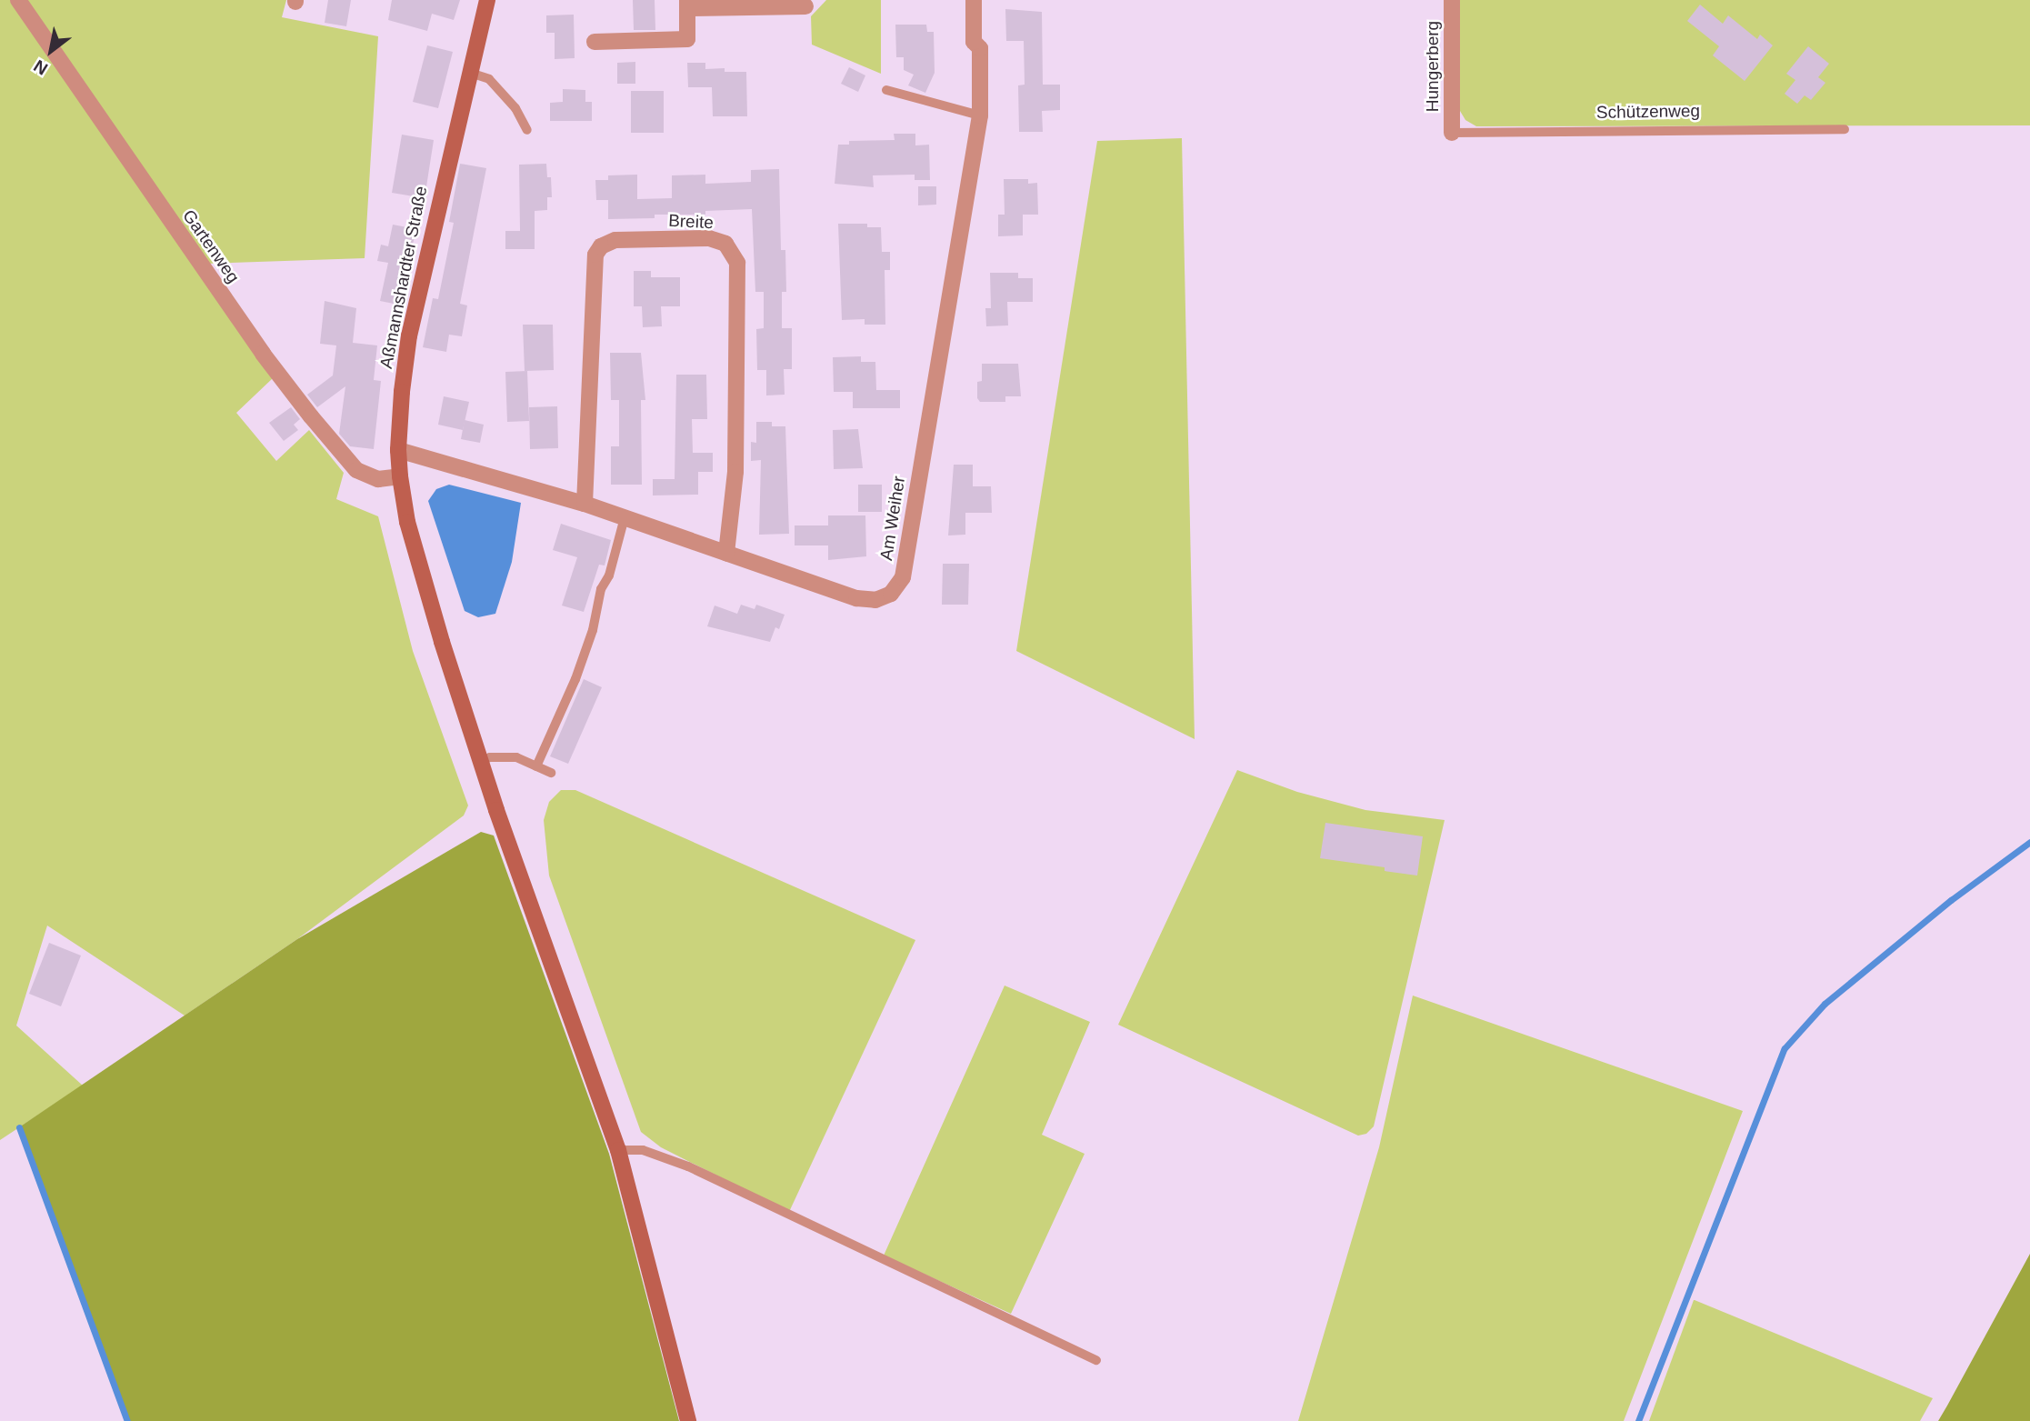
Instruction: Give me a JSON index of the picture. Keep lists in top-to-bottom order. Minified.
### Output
{"streets":{"main road":["Aßmannshardter Straße"],"street":["Hungerberg","Breite","Gartenweg","Am Weiher"],"lane":["Schützenweg"]},"crossings":[["Hungerberg","Schützenweg"],["Breite","Am Weiher"],["Gartenweg","Aßmannshardter Straße"],["Aßmannshardter Straße","Am Weiher"]],"north":"bottom left"}
